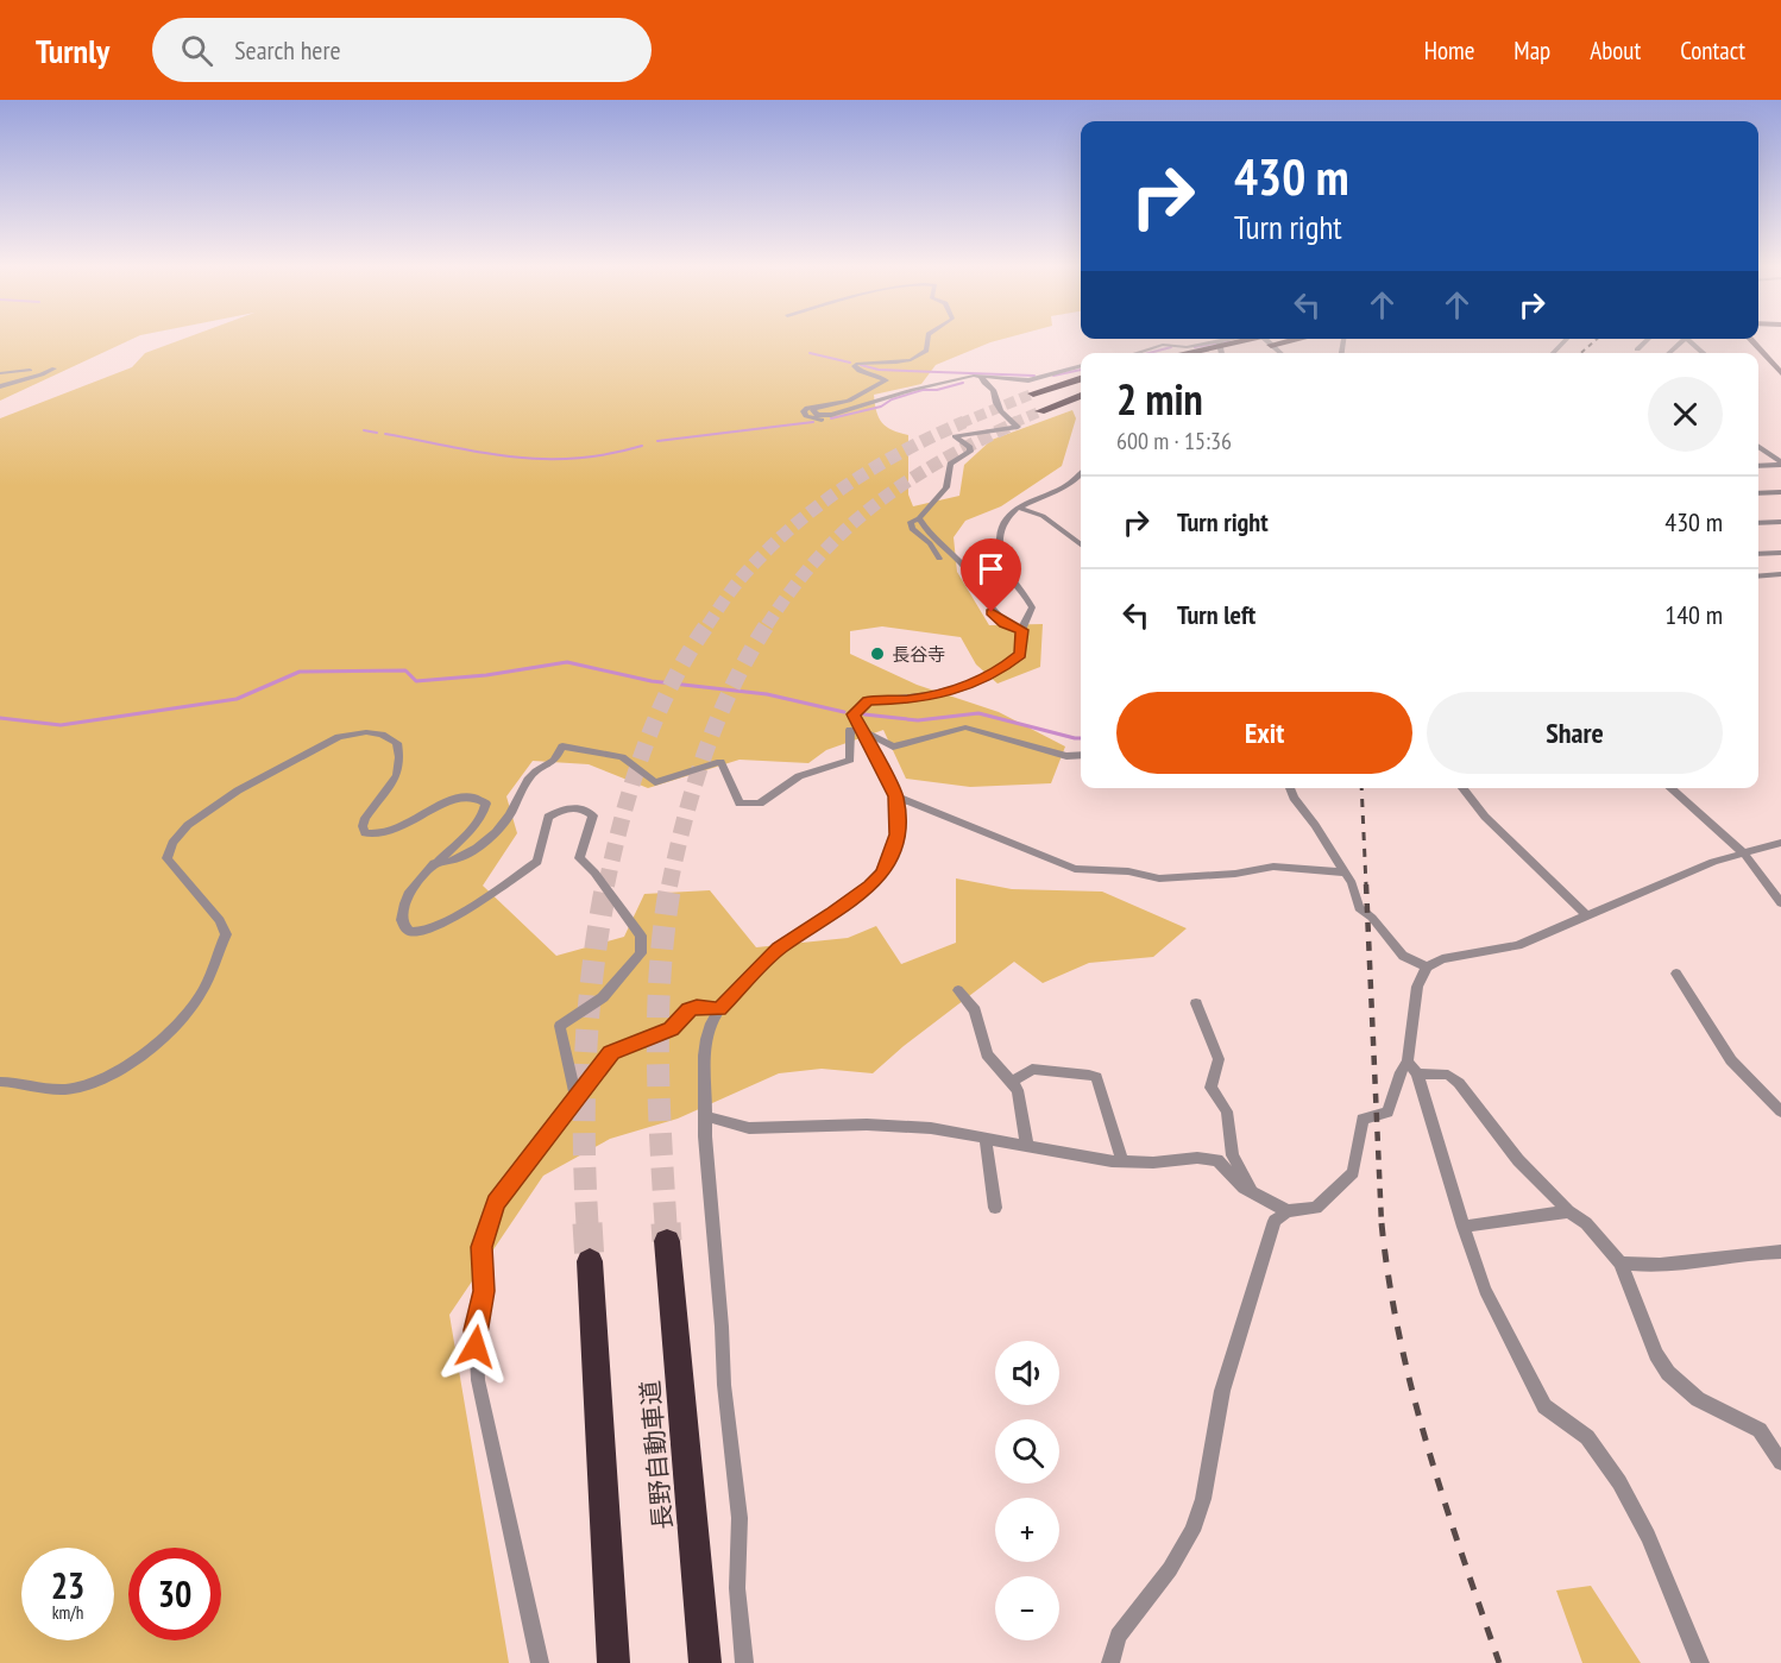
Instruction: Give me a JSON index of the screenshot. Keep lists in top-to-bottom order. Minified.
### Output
{"streets":{"highway":["長野自動車道"]},"places":["長谷寺"],"page":{"header":"Turnly","search":"Search here","nav":["Home","Map","About","Contact"],"turn":["430 m","Turn right"],"heading":["2 min","600 m · 15:36"],"list":[{"name":"Turn right","value":"430 m"},{"name":"Turn left","value":"140 m"}],"buttons":["Exit","Share"],"map_buttons":["+","−"],"speed":"23 km/h","limit":"30"}}
